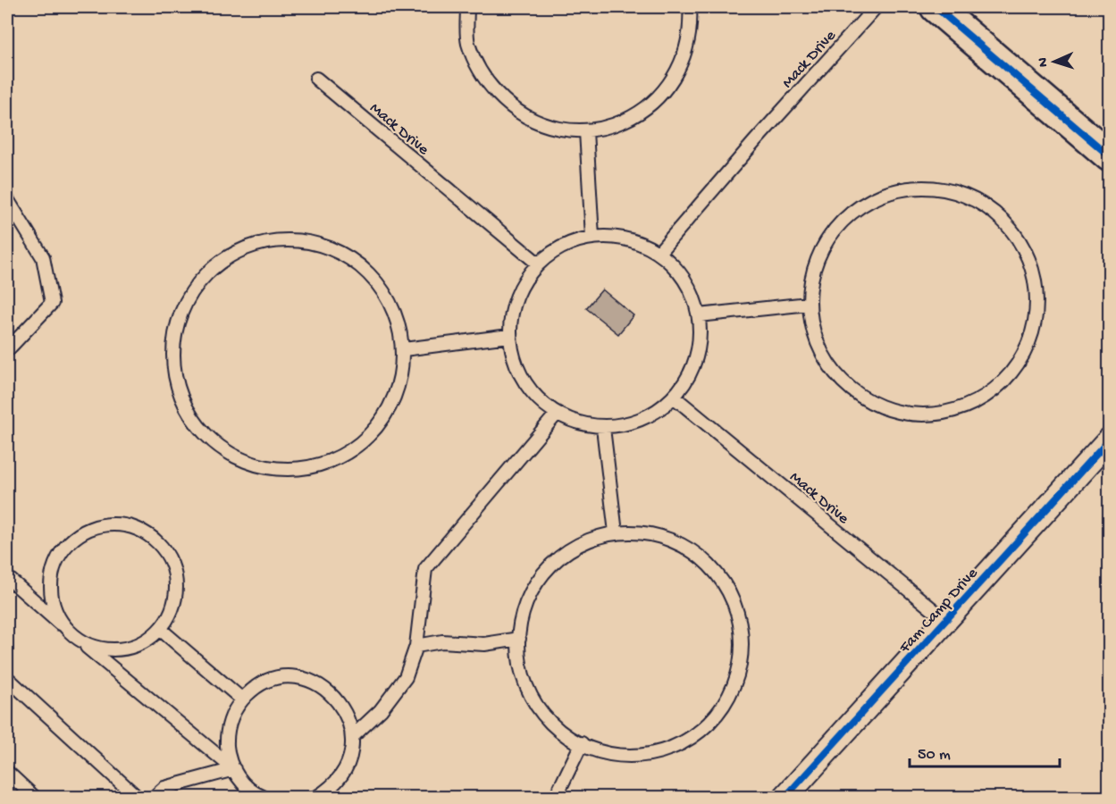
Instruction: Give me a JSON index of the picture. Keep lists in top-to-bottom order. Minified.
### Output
{"streets":{"street":["Fam Camp Drive"],"lane":["Mack Drive"]},"crossings":[["Mack Drive","Fam Camp Drive"]],"scale_bar":"50 m","north":"left"}
